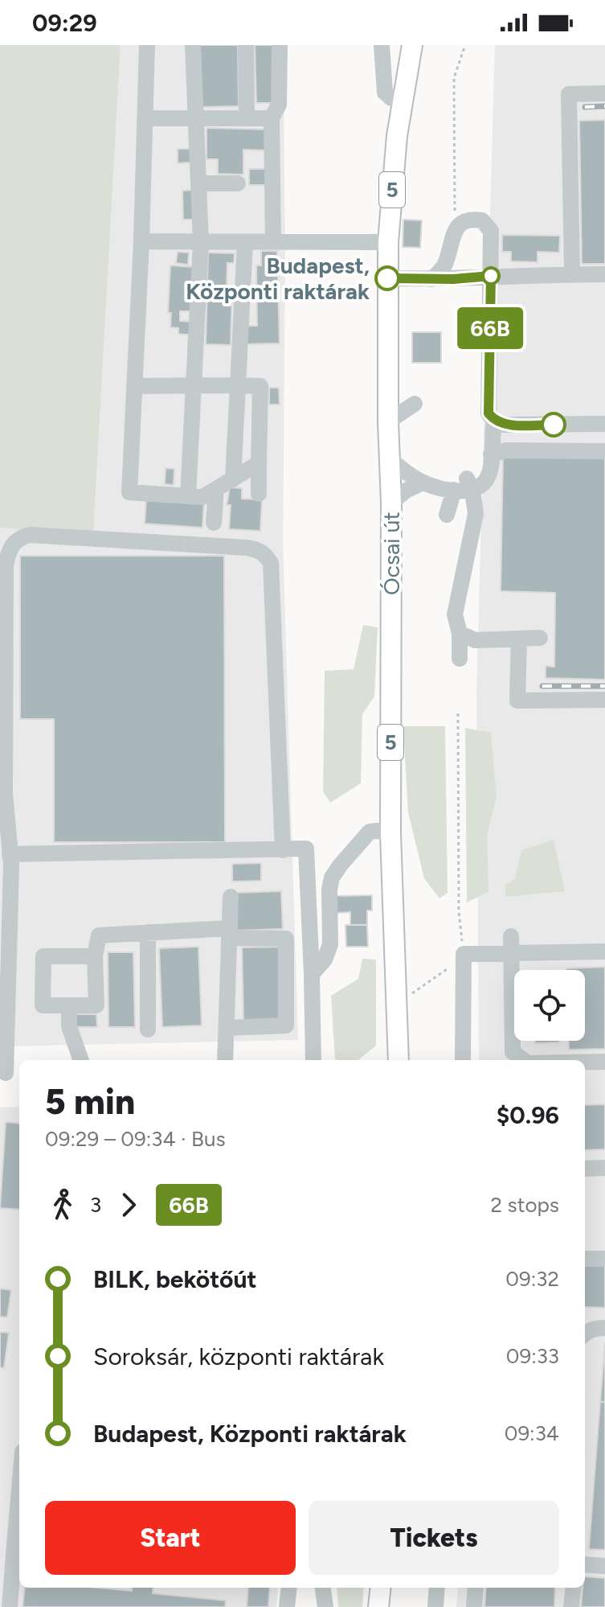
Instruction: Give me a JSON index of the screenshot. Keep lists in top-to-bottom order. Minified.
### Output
{"streets":{"main road":["5","Ócsai út"]},"places":["Budapest, Központi raktárak"],"lines":["bus line 66B"],"page":{"status":"09:29","on_map":"66B","heading":["5 min","09:29 – 09:34 · Bus","$0.96"],"legs":["3","66B","2 stops"],"list":[{"name":"BILK, bekötőút","value":"09:32"},{"name":"Soroksár, központi raktárak","value":"09:33"},{"name":"Budapest, Központi raktárak","value":"09:34"}],"buttons":["Start","Tickets"]}}
